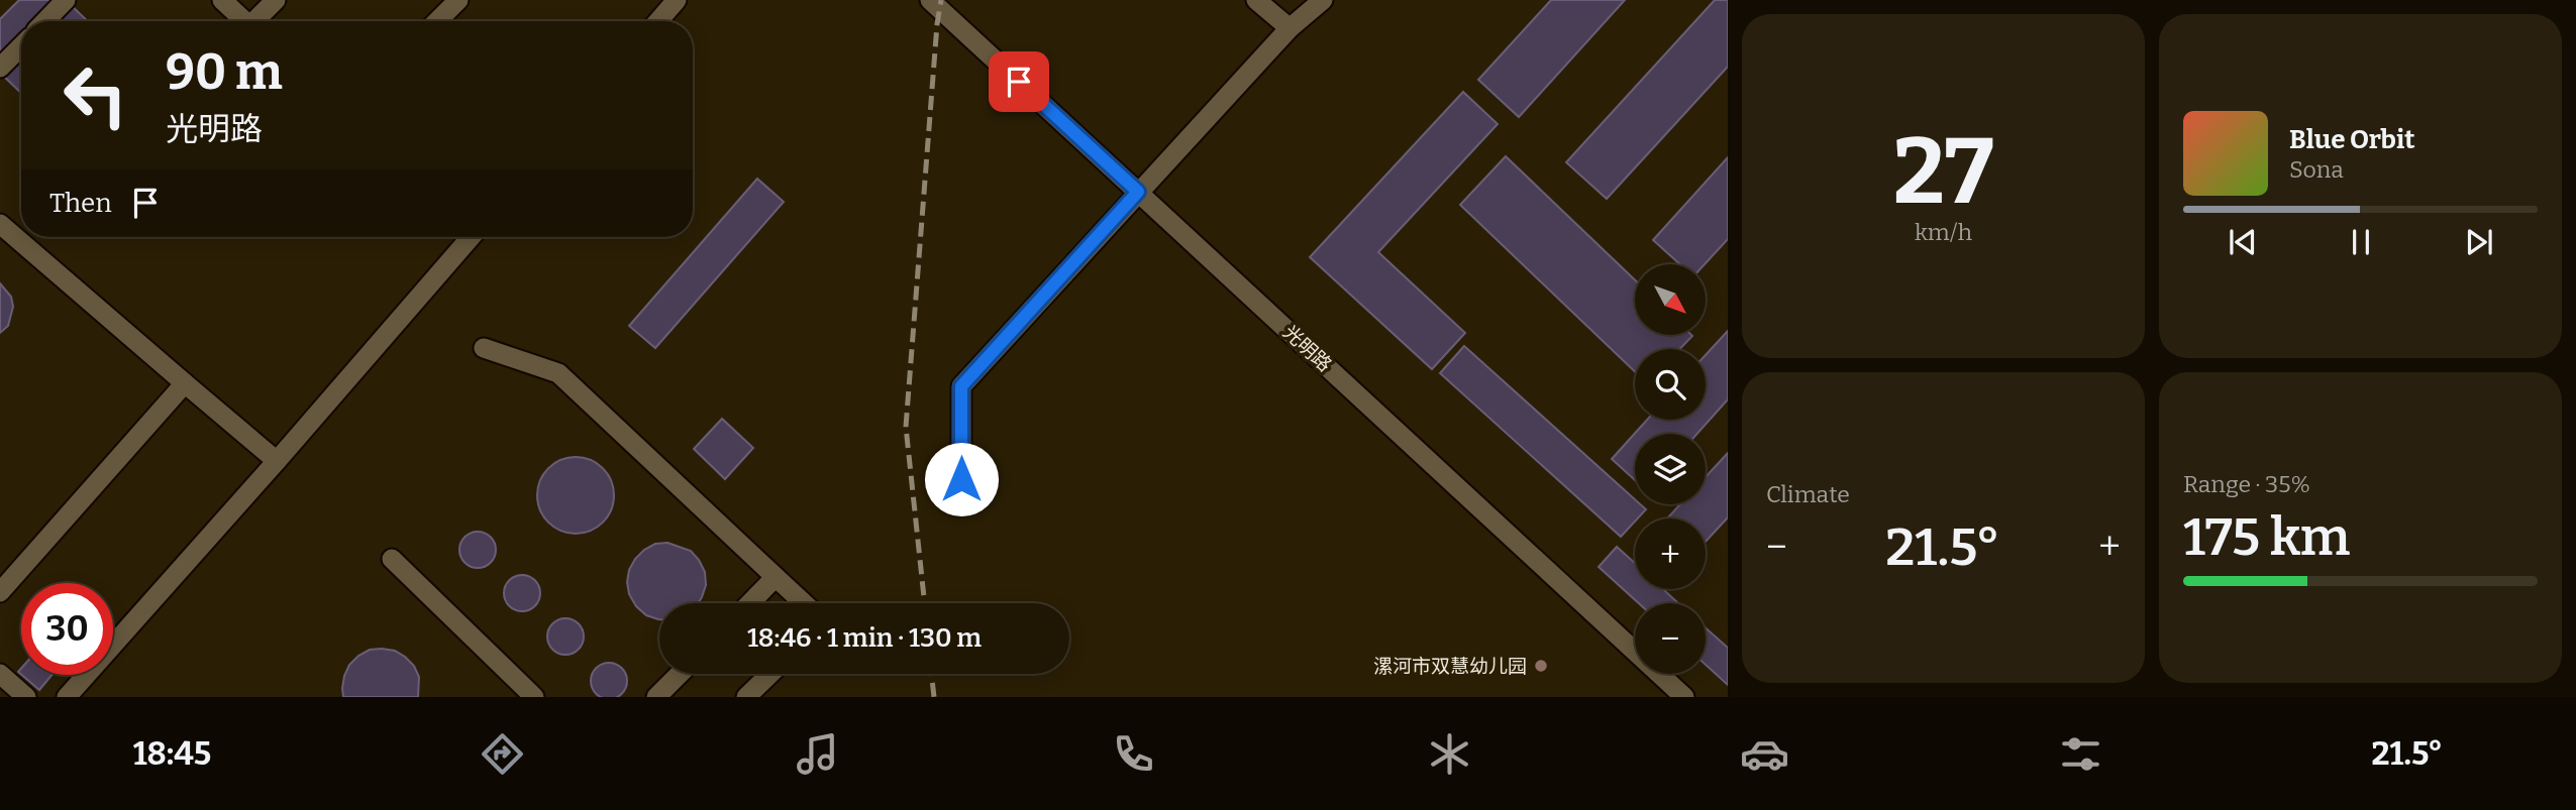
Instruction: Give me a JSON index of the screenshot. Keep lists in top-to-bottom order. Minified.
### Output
{"streets":{"street":["光明路"]},"places":["漯河市双慧幼儿园"],"north":"bottom right","page":{"tile":[["27","km/h"],"Climate",["Range · 35%","175 km"]],"turn":["90 m","光明路"],"song":["Blue Orbit","Sona"],"then":"Then","map_buttons":["+","−"],"heat":["−","21.5°","+"],"limit":"30","trip":"18:46 · 1 min · 130 m","tabs":["18:45","21.5°"]}}
